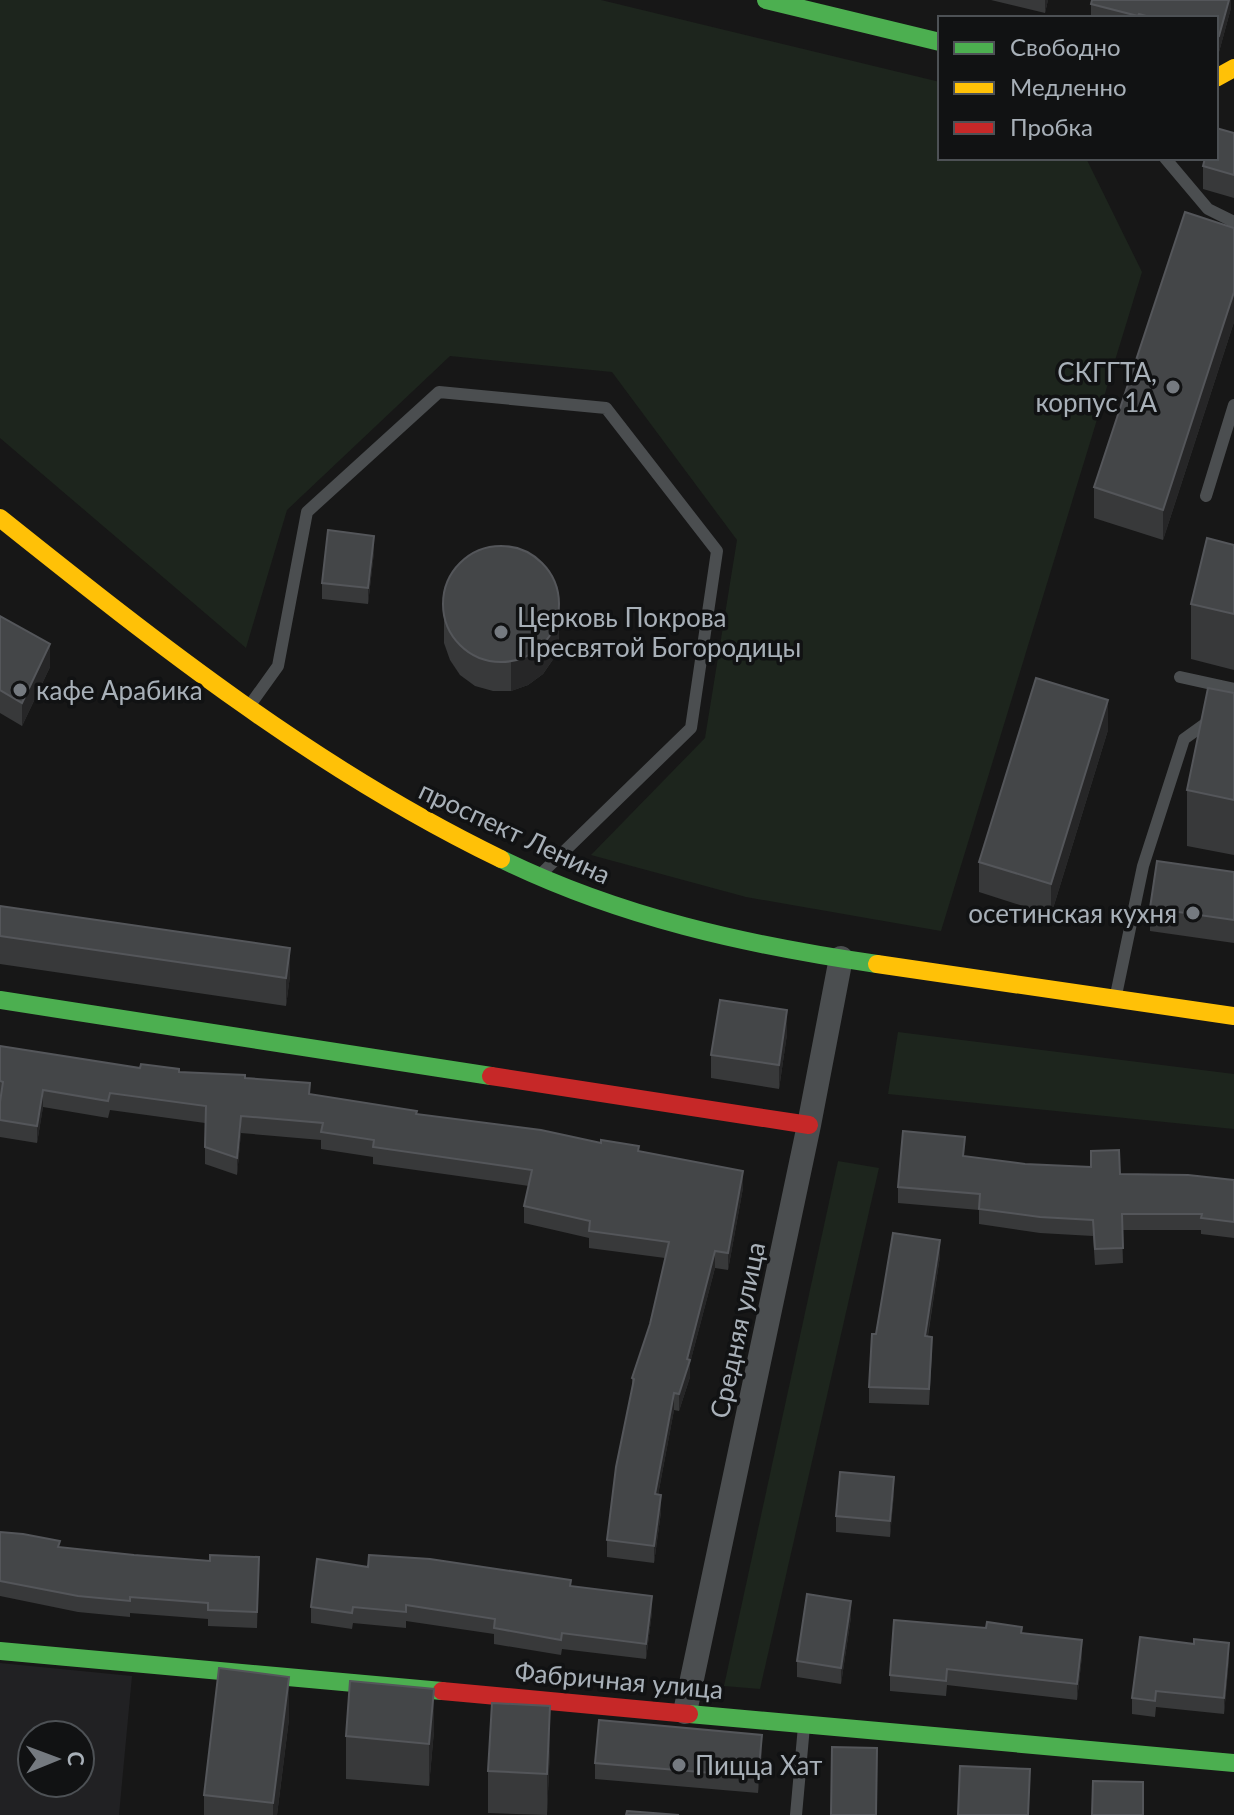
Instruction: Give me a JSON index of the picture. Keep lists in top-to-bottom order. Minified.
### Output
{"streets":{"street":["проспект Ленина","Средняя улица","Фабричная улица"]},"crossings":[["проспект Ленина","Средняя улица"],["Средняя улица","Фабричная улица"]],"places":["СКГГТА, корпус 1А","Церковь Покрова Пресвятой Богородицы","кафе Арабика","осетинская кухня","Пицца Хат"],"legend":["Свободно","Медленно","Пробка"],"north":"right"}
